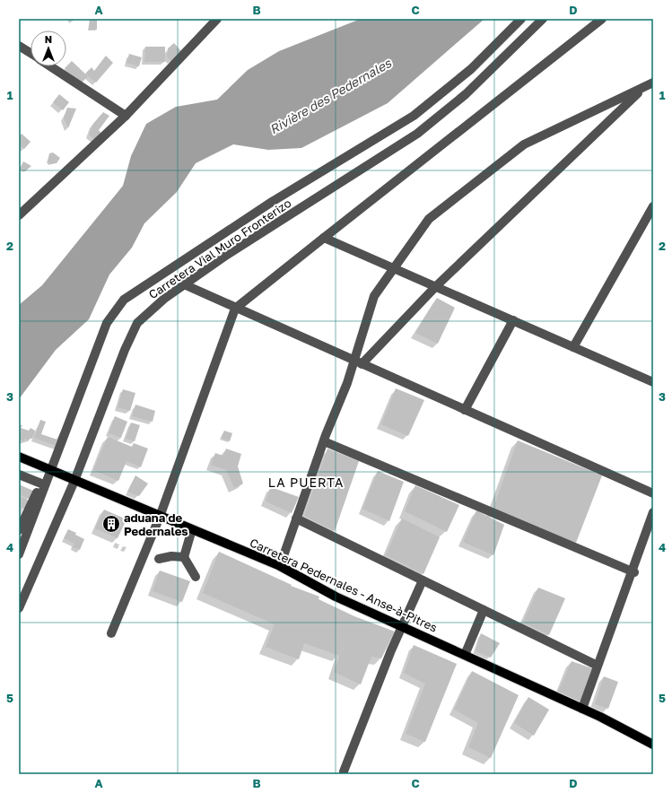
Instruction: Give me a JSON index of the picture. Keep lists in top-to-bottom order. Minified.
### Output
{"streets":{"main road":["Carretera Pedernales - Anse-à-Pitres"],"street":["Carretera Vial Muro Fronterizo"]},"crossings":[["Carretera Vial Muro Fronterizo","Carretera Pedernales - Anse-à-Pitres"]],"districts":["LA PUERTA"],"water":["Rivière des Pedernales"],"places":{"building":["aduana de Pedernales"]},"north":"top","grid":{"columns":["A","B","C","D"],"rows":["1","2","3","4","5"]}}
